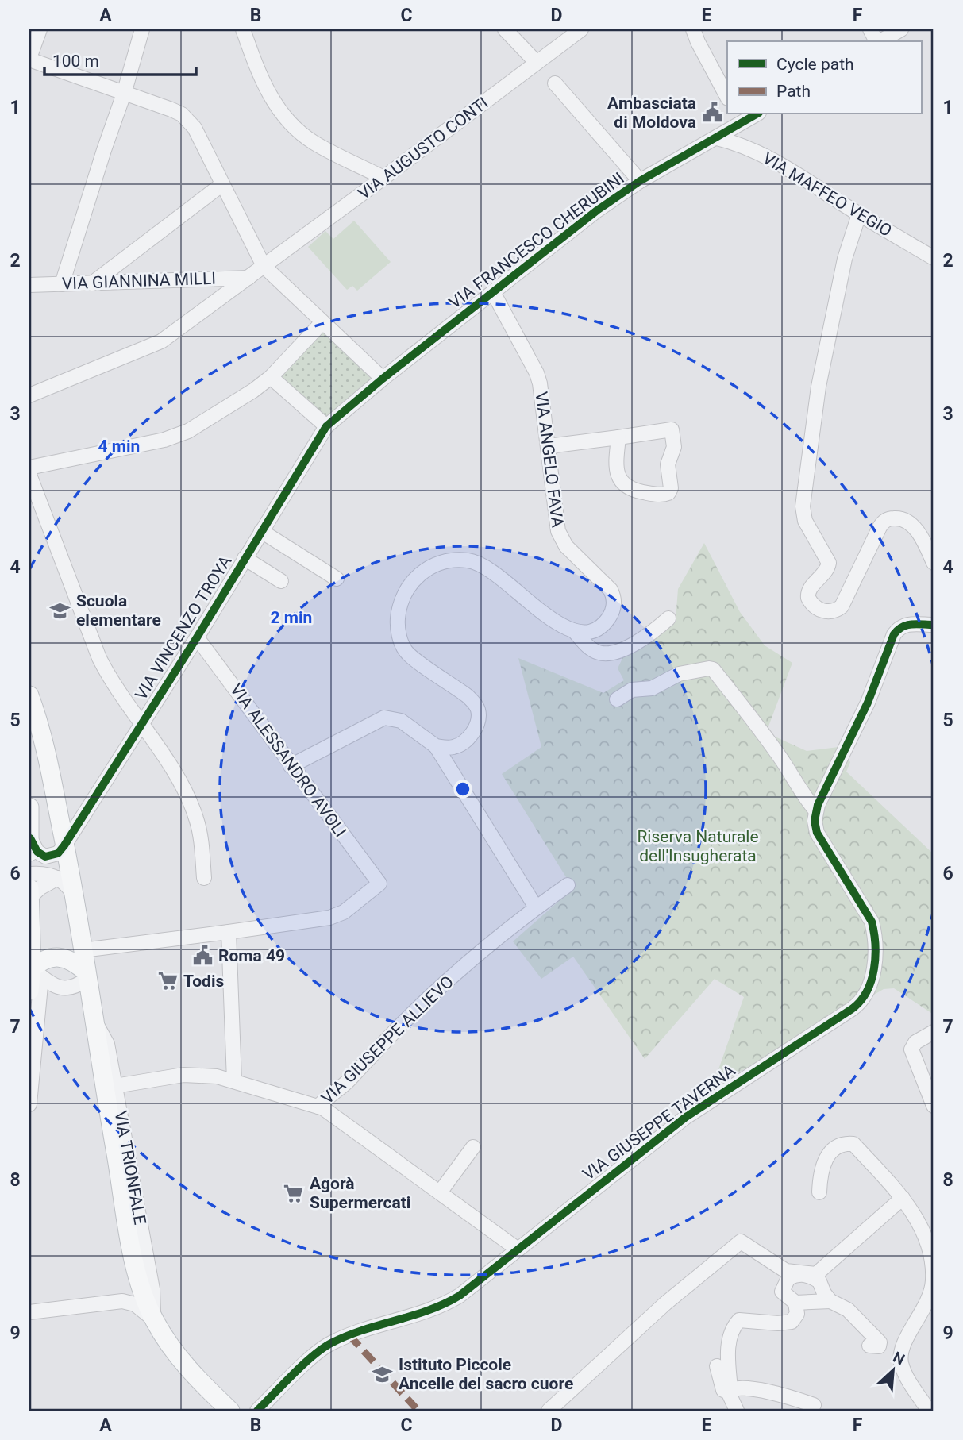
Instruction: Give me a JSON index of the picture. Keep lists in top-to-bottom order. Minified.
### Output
{"streets":{"main road":["VIA TRIONFALE"],"street":["VIA AUGUSTO CONTI","VIA MAFFEO VEGIO","VIA FRANCESCO CHERUBINI","VIA GIANNINA MILLI","VIA ANGELO FAVA","VIA VINCENZO TROYA","VIA ALESSANDRO AVOLI","VIA GIUSEPPE ALLIEVO","VIA GIUSEPPE TAVERNA"]},"crossings":[["VIA AUGUSTO CONTI","VIA GIANNINA MILLI"],["VIA MAFFEO VEGIO","VIA FRANCESCO CHERUBINI"],["VIA FRANCESCO CHERUBINI","VIA ANGELO FAVA"],["VIA FRANCESCO CHERUBINI","VIA VINCENZO TROYA"],["VIA VINCENZO TROYA","VIA ALESSANDRO AVOLI"],["VIA VINCENZO TROYA","VIA TRIONFALE"],["VIA GIUSEPPE ALLIEVO","VIA TRIONFALE"]],"parks":["Riserva Naturale dell'Insugherata"],"places":{"public building":["Ambasciata di Moldova","Roma 49"],"school or university":["Scuola elementare","Istituto Piccole Ancelle del sacro cuore"],"supermarket":["Todis","Agorà Supermercati"]},"legend":["Cycle path","Path"],"scale_bar":"100 m","north":"top right","grid":{"columns":["A","B","C","D","E","F"],"rows":["1","2","3","4","5","6","7","8","9"]},"rings":["4 min","2 min"]}
